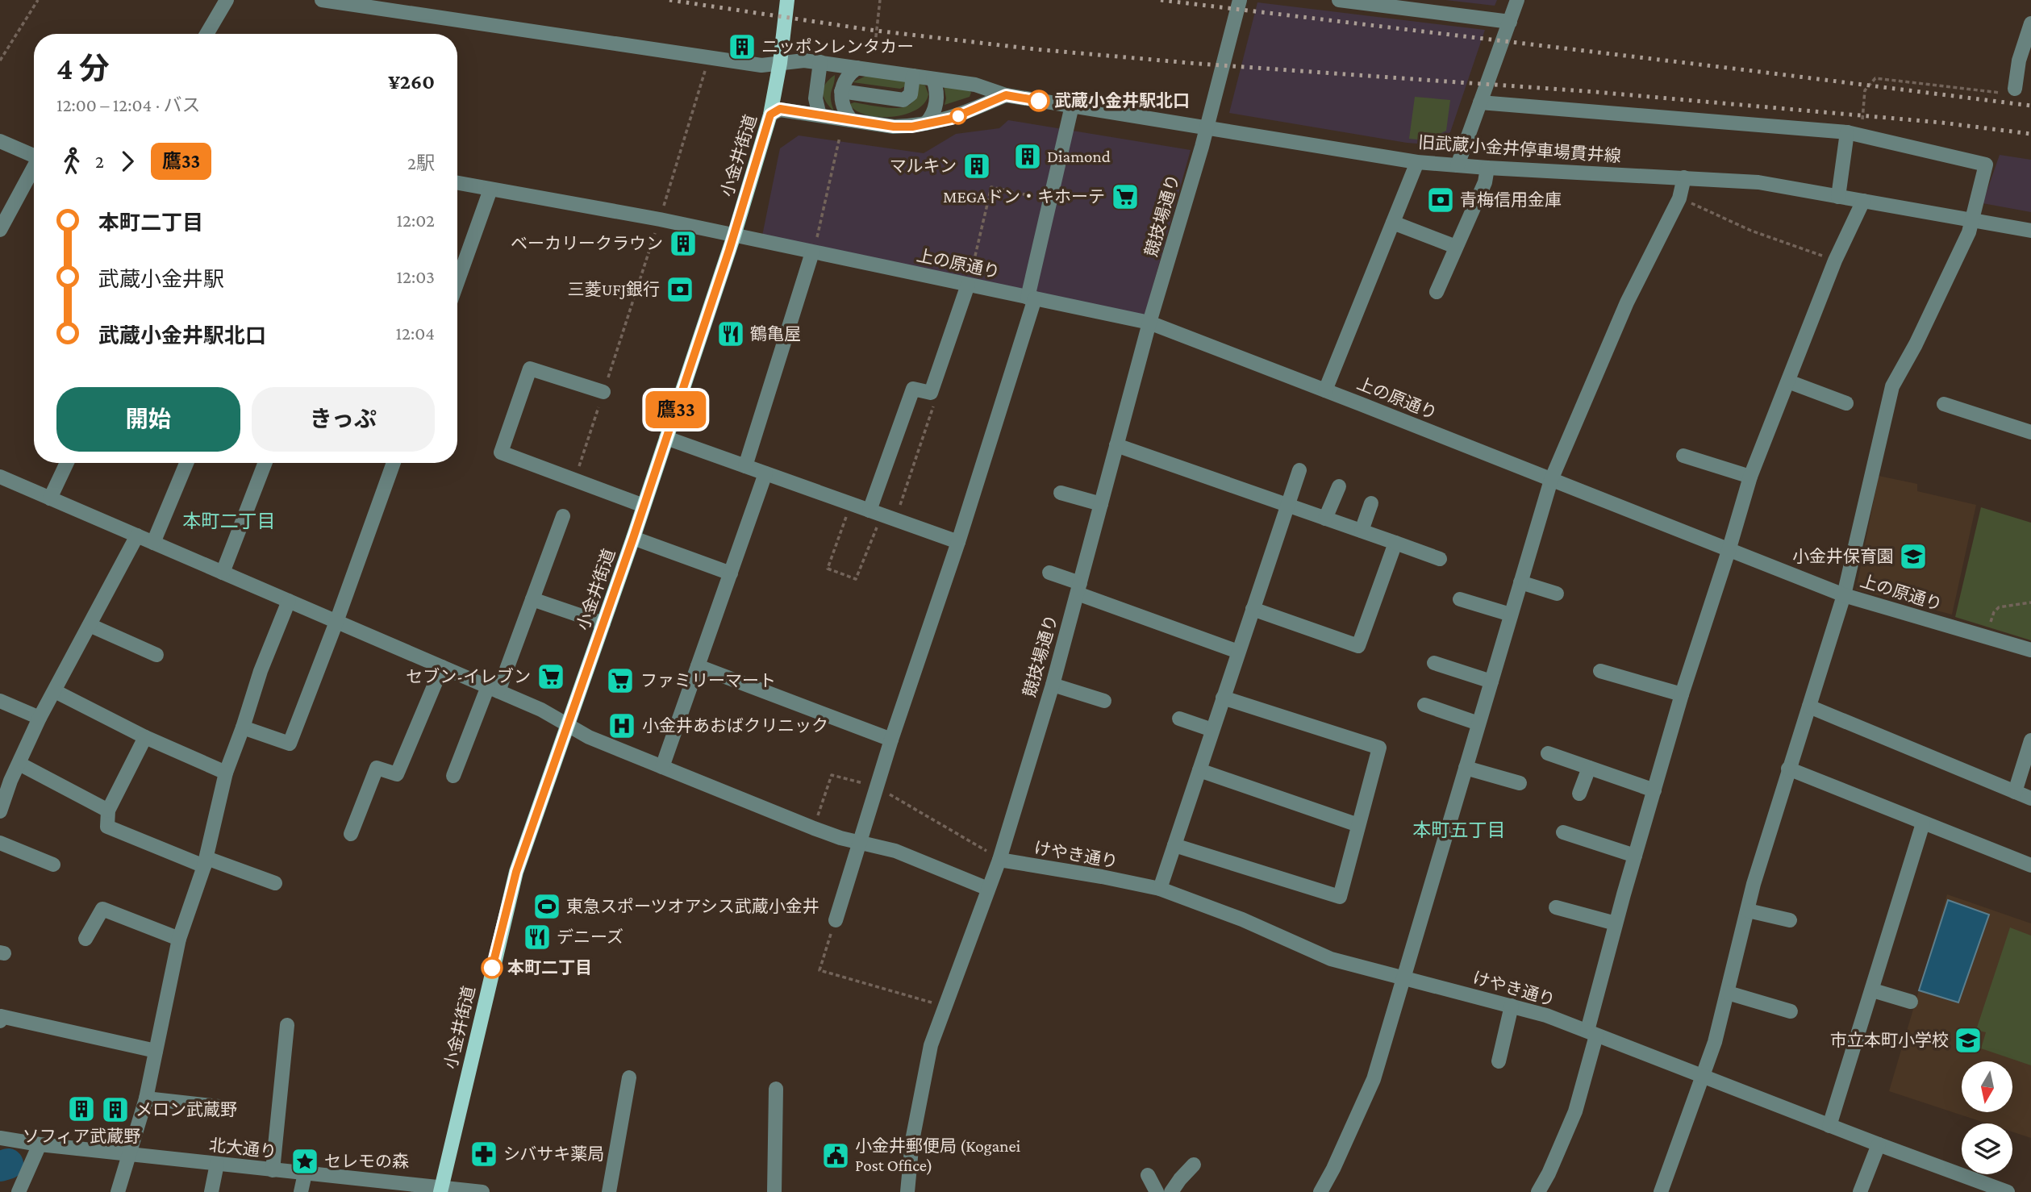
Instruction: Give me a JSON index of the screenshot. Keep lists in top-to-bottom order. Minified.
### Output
{"streets":{"main road":["小金井街道"],"street":["旧武蔵小金井停車場貫井線","競技場通り","上の原通り","けやき通り","北大通り"]},"crossings":[["旧武蔵小金井停車場貫井線","小金井街道"],["旧武蔵小金井停車場貫井線","競技場通り"],["小金井街道","上の原通り"],["小金井街道","北大通り"],["競技場通り","上の原通り"],["競技場通り","けやき通り"]],"districts":["本町二丁目","本町五丁目"],"places":{"building":["ニッポンレンタカー","Diamond","マルキン","ベーカリークラウン","ソフィア武蔵野","メロン武蔵野"],"other":["武蔵小金井駅北口","本町二丁目"],"supermarket":["MEGAドン・キホーテ","セブン-イレブン","ファミリーマート"],"bank":["青梅信用金庫","三菱UFJ銀行"],"restaurant":["鶴亀屋","デニーズ"],"school or university":["小金井保育園","市立本町小学校"],"hospital":["小金井あおばクリニック"],"sports":["東急スポーツオアシス武蔵小金井"],"pharmacy":["シバサキ薬局"],"public building":["小金井郵便局 (Koganei Post Office)"],"place":["セレモの森"]},"lines":["bus line 鷹33"],"north":"bottom","page":{"on_map":"鷹33","heading":["4 分","12:00 – 12:04 · バス","¥260"],"legs":["2","鷹33","2駅"],"list":[{"name":"本町二丁目","value":"12:02"},{"name":"武蔵小金井駅","value":"12:03"},{"name":"武蔵小金井駅北口","value":"12:04"}],"buttons":["開始","きっぷ"]}}
